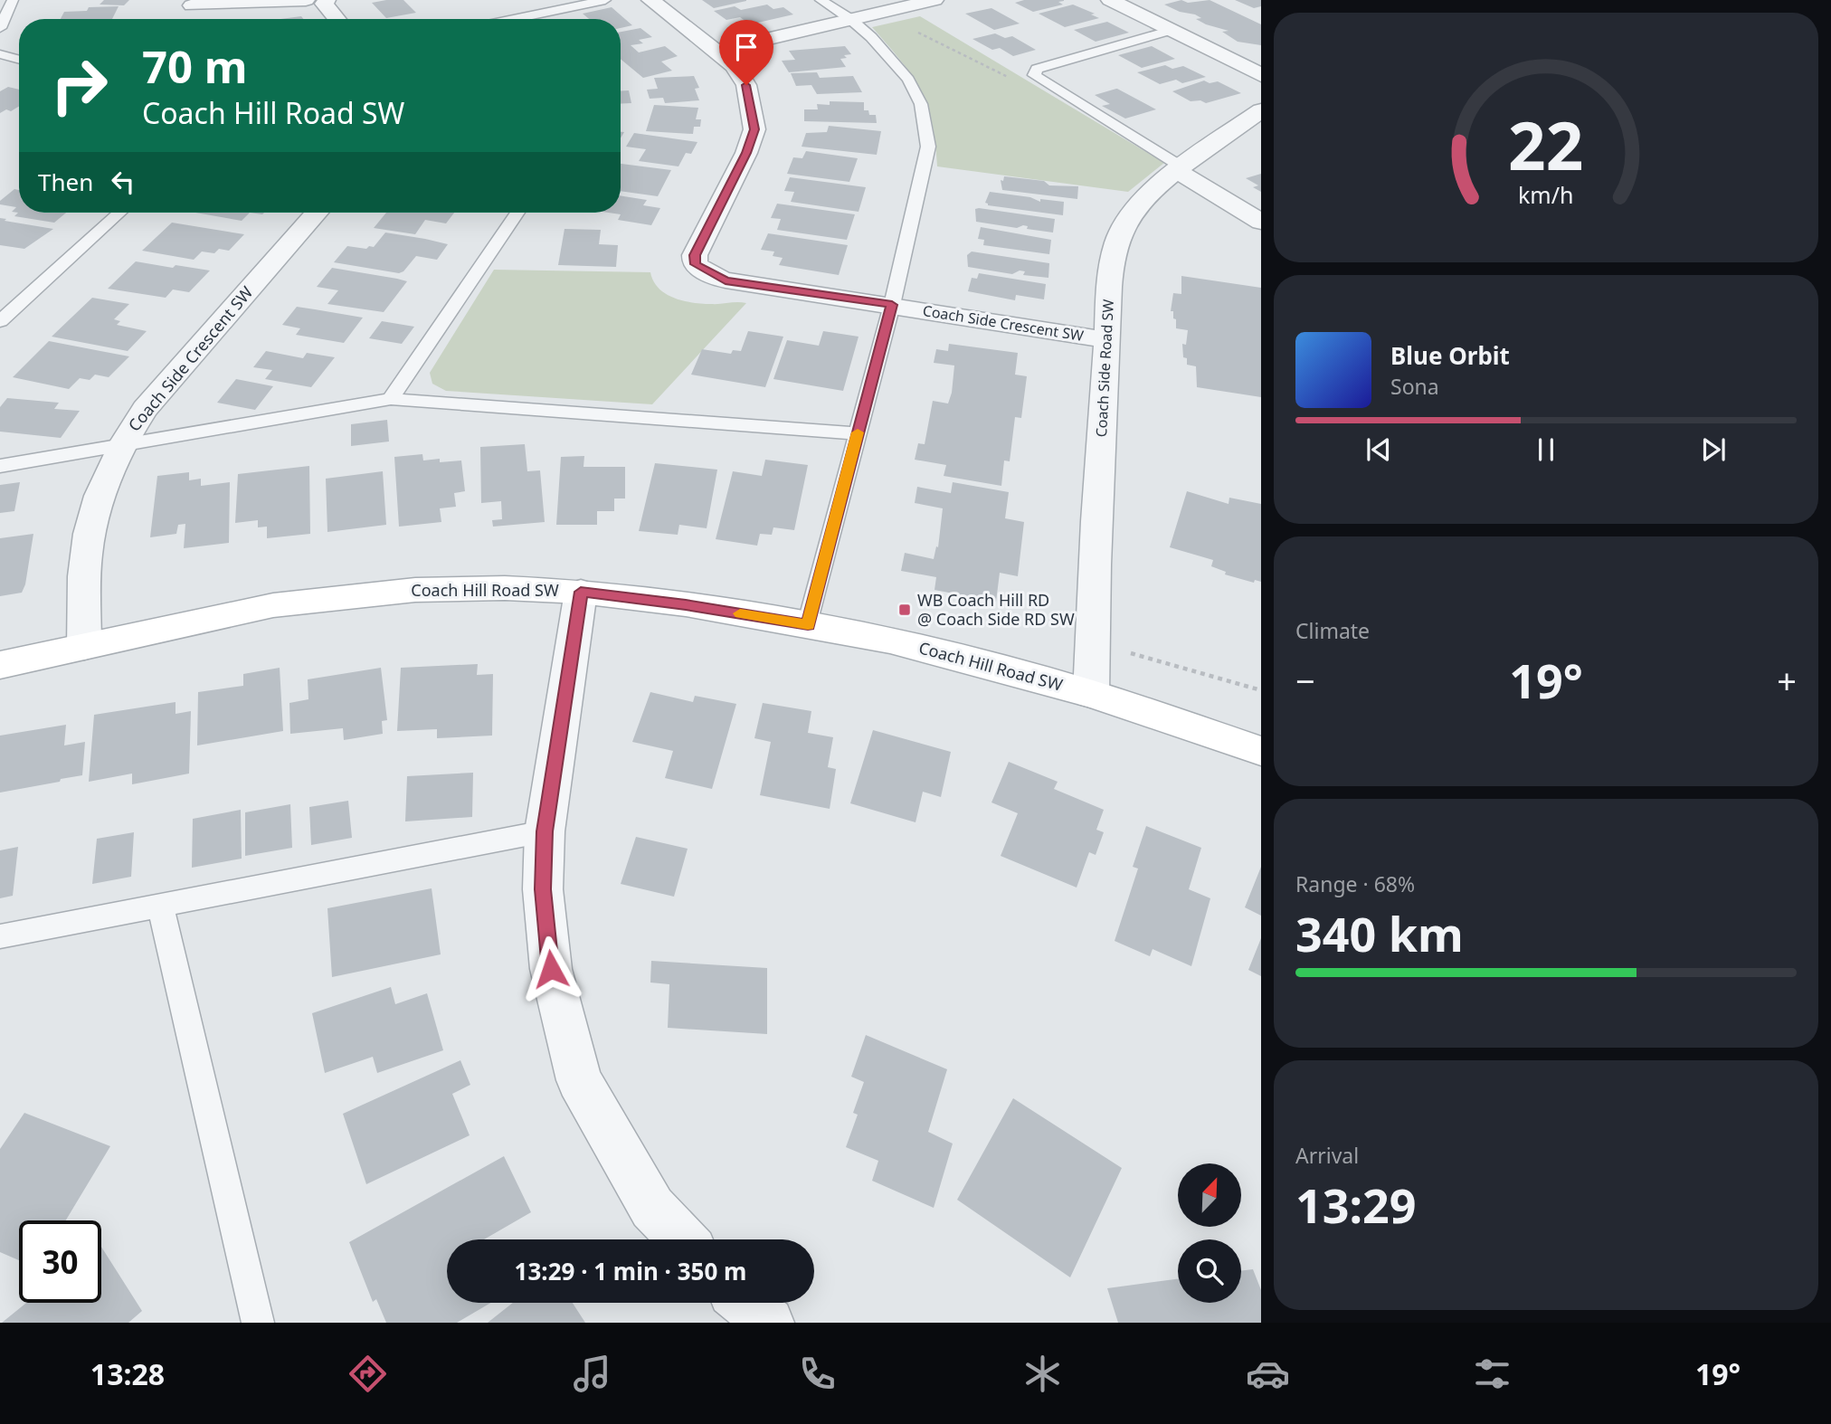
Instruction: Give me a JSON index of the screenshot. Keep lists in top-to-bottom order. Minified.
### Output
{"streets":{"street":["Coach Side Crescent SW","Coach Side Road SW","Coach Hill Road SW"]},"crossings":[["Coach Side Crescent SW","Coach Side Road SW"],["Coach Side Crescent SW","Coach Hill Road SW"],["Coach Side Road SW","Coach Hill Road SW"]],"places":{"transit":["WB Coach Hill RD @ Coach Side RD SW"]},"north":"top right","page":{"turn":["70 m","Coach Hill Road SW"],"then":"Then","song":["Blue Orbit","Sona"],"tile":["Climate",["Range · 68%","340 km"],["Arrival","13:29"]],"heat":["−","19°","+"],"limit":"30","trip":"13:29 · 1 min · 350 m","tabs":["13:28","19°"],"gauge":["22","km/h"]}}
